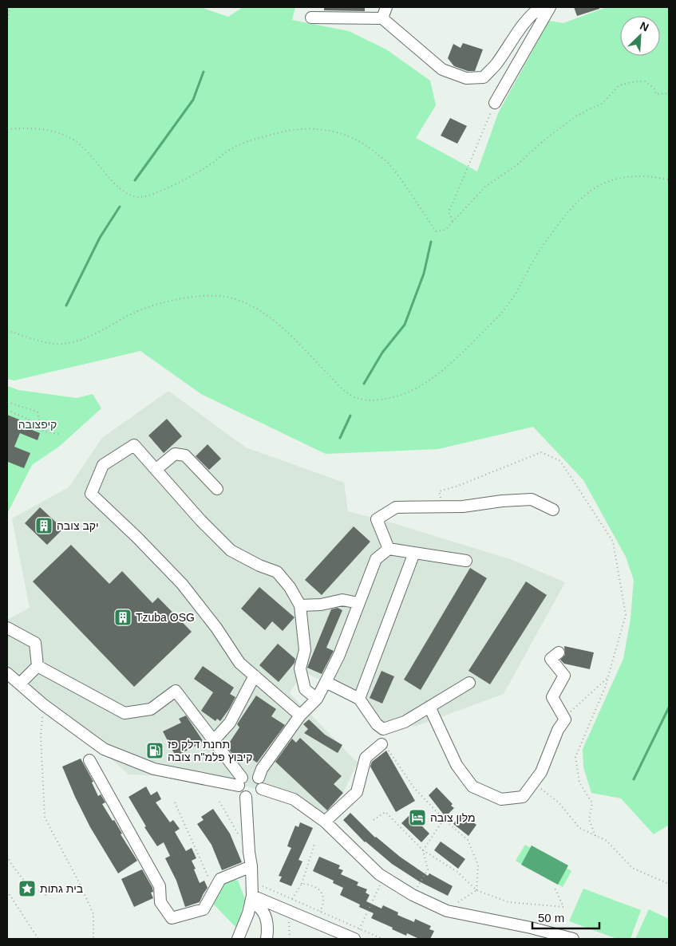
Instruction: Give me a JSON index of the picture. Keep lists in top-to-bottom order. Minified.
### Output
{"parks":["קיפצובה"],"places":{"building":["יקב צובה","Tzuba OSG"],"fuel station":["תחנת דלק פז קיבוץ פלמ\"ח צובה"],"hotel":["מלון צובה"],"place":["בית גתות"]},"scale_bar":"50 m","north":"top right"}
